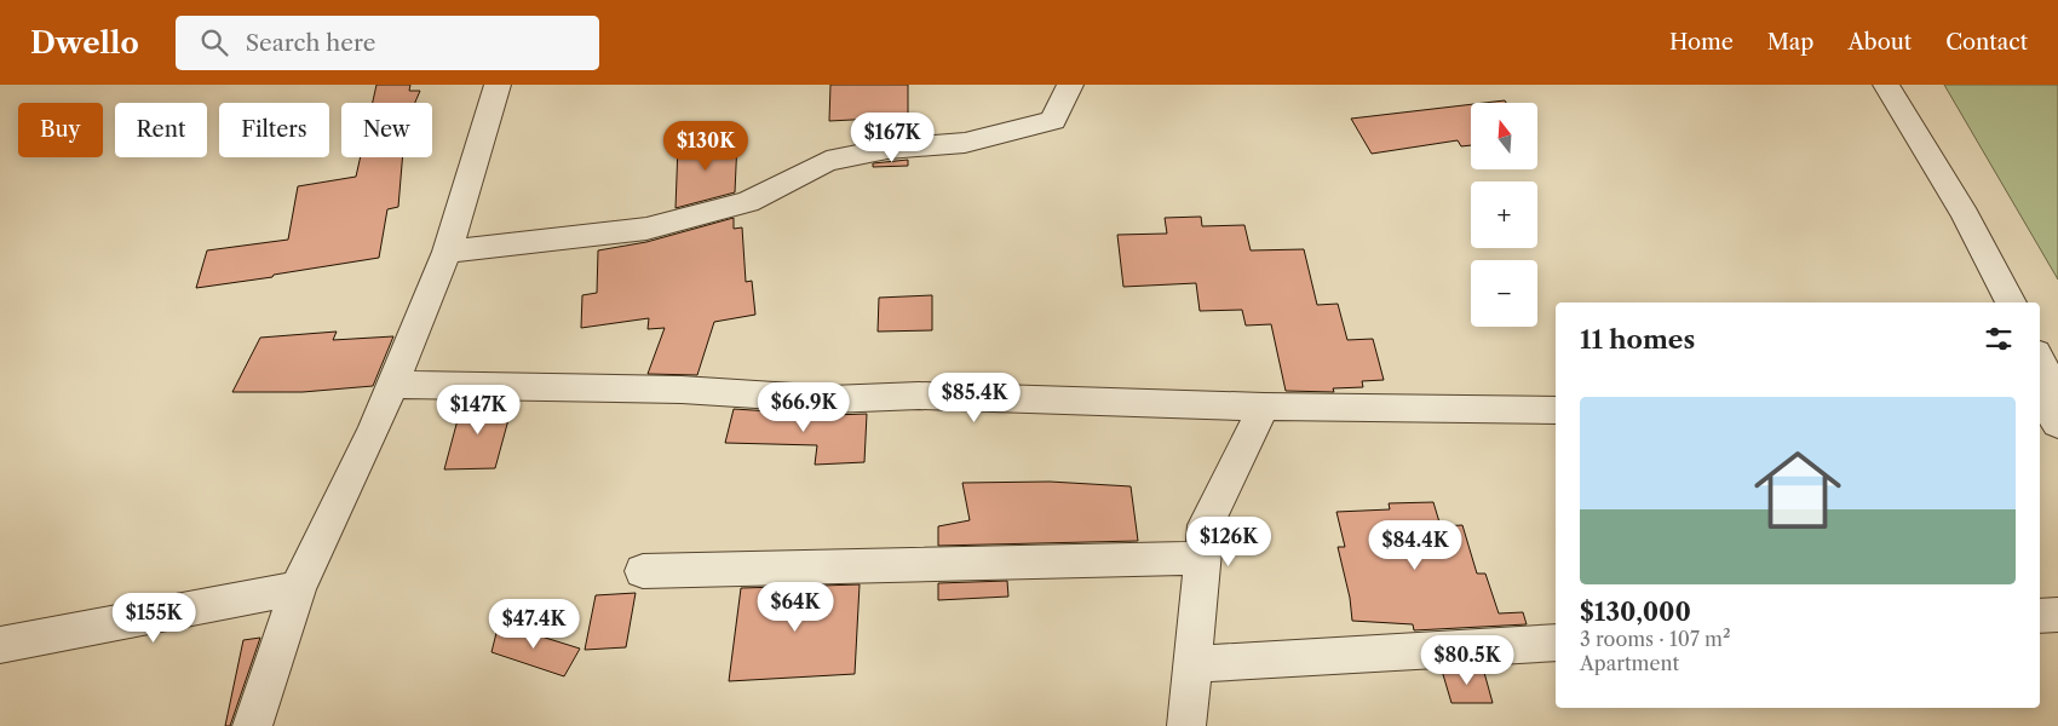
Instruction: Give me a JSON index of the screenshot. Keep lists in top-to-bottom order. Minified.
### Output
{"north":"top","page":{"header":"Dwello","search":"Search here","nav":["Home","Map","About","Contact"],"map_buttons":["+","−"],"chip":["Buy","Rent","Filters","New"],"price":["$167K","$130K","$85.4K","$66.9K","$147K","$126K","$84.4K","$64K","$155K","$47.4K","$80.5K"],"heading":"11 homes","list":[{"name":"$130,000","note":"3 rooms · 107 m² · Apartment"}]}}
